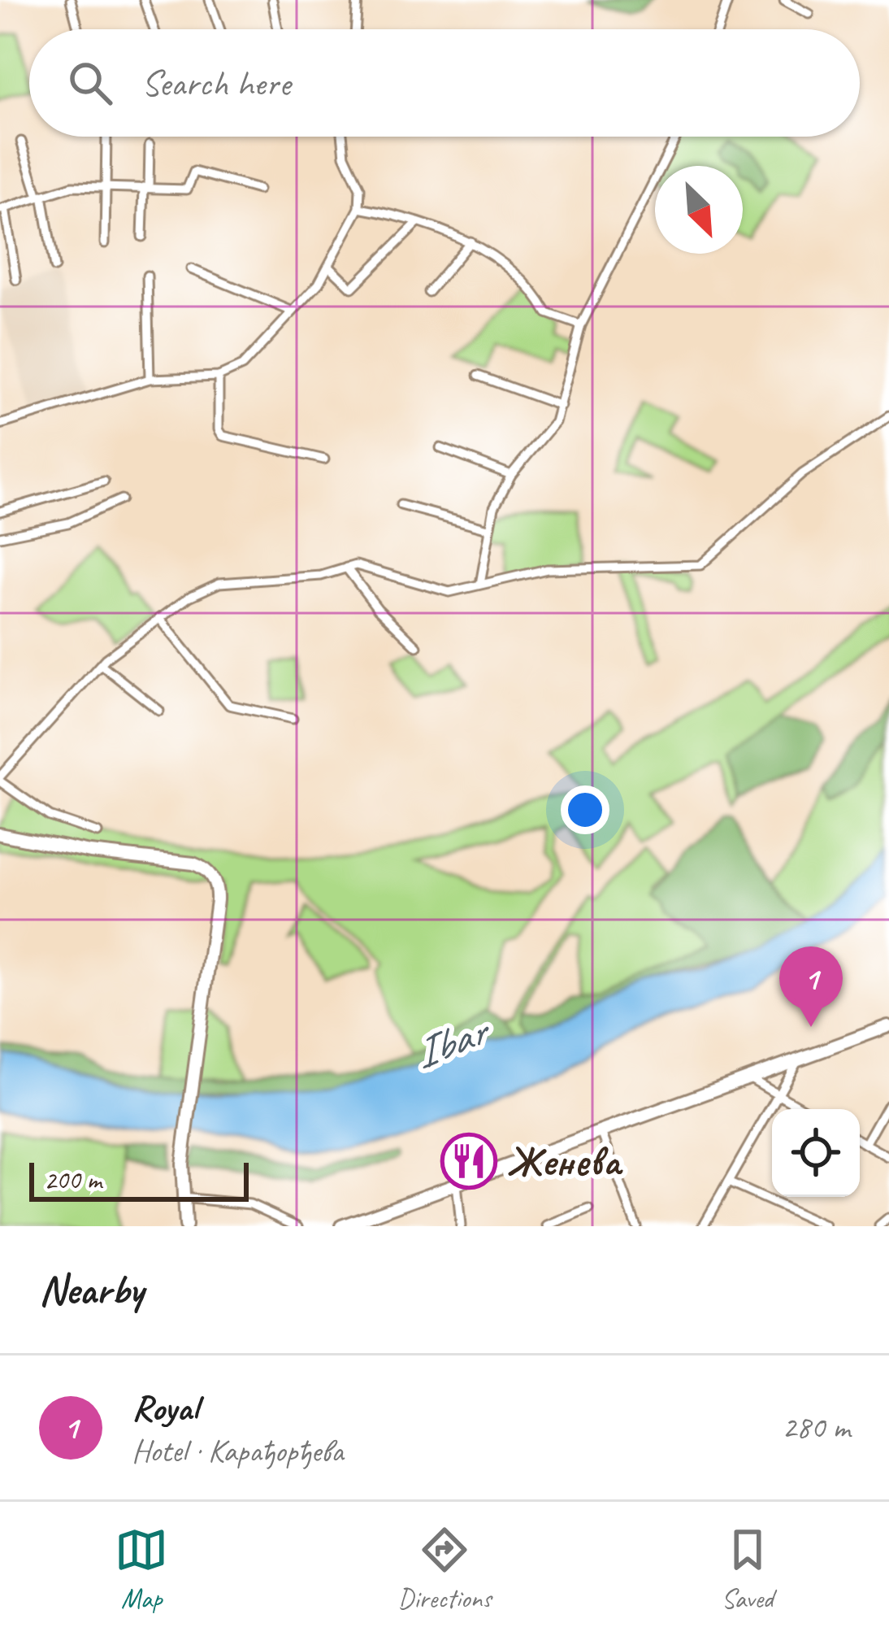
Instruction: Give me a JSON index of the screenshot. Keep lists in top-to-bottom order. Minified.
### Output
{"water":["Ibar"],"places":{"restaurant":["Женева"]},"scale_bar":"200 m","north":"bottom right","page":{"search":"Search here","pins":"1","scale":"200 m","heading":"Nearby","list":[{"mark":"1","name":"Royal","note":"Hotel · Карађорђева","value":"280 m"}],"nav":["Map","Directions","Saved"]}}
